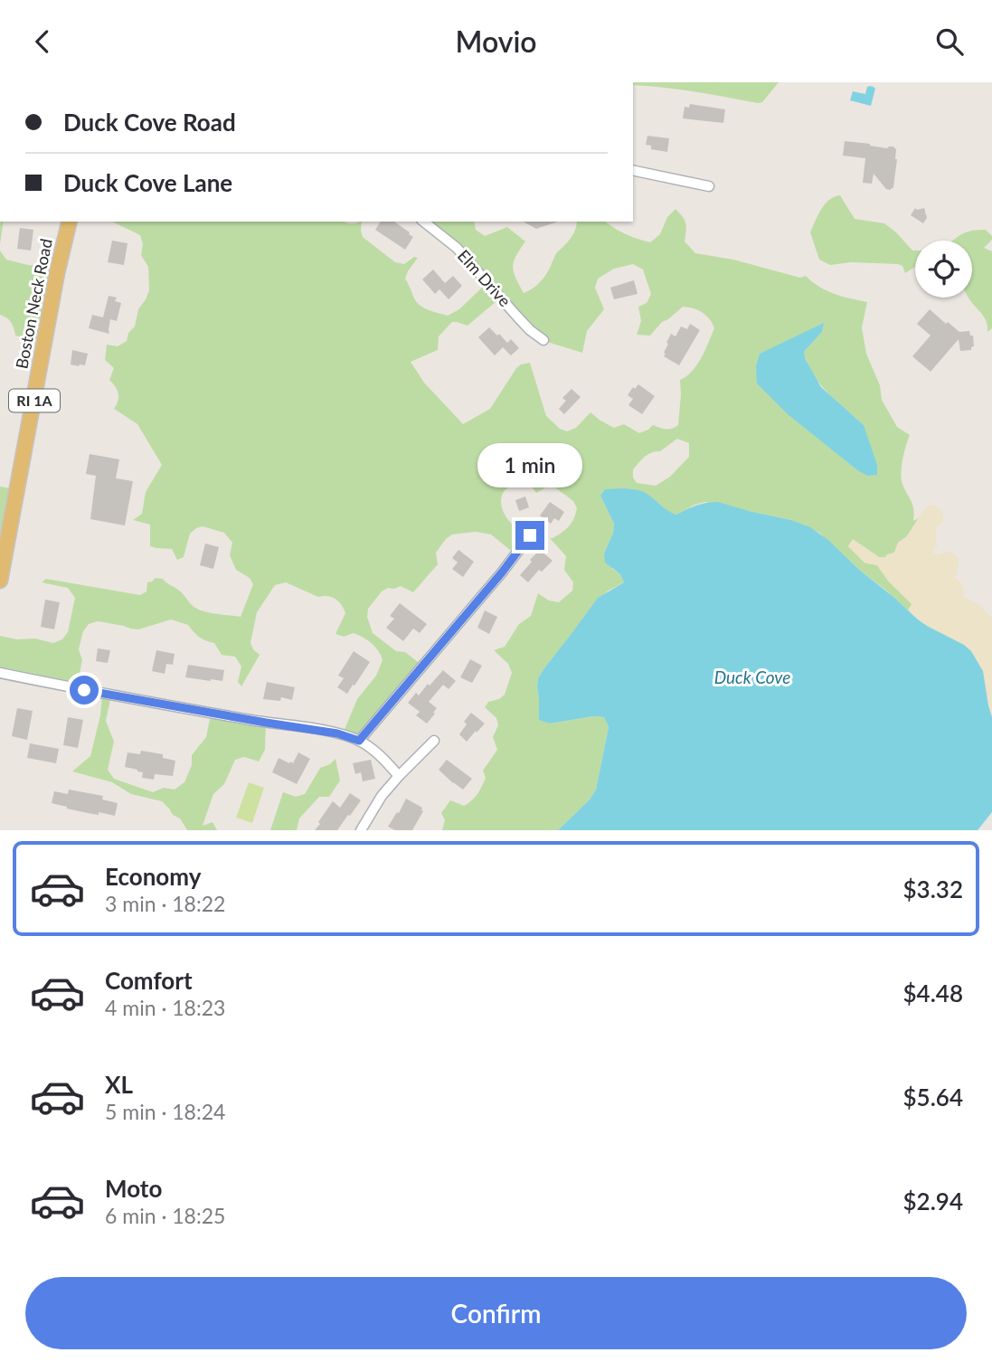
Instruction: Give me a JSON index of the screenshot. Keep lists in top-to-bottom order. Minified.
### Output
{"streets":{"main road":["Boston Neck Road","RI 1A"],"street":["Elm Drive"]},"water":["Duck Cove"],"page":{"header":"Movio","banner":["Duck Cove Road","Duck Cove Lane"],"bubble":"1 min","list":[{"name":"Economy","note":"3 min · 18:22","value":"$3.32"},{"name":"Comfort","note":"4 min · 18:23","value":"$4.48"},{"name":"XL","note":"5 min · 18:24","value":"$5.64"},{"name":"Moto","note":"6 min · 18:25","value":"$2.94"}],"buttons":"Confirm"}}
